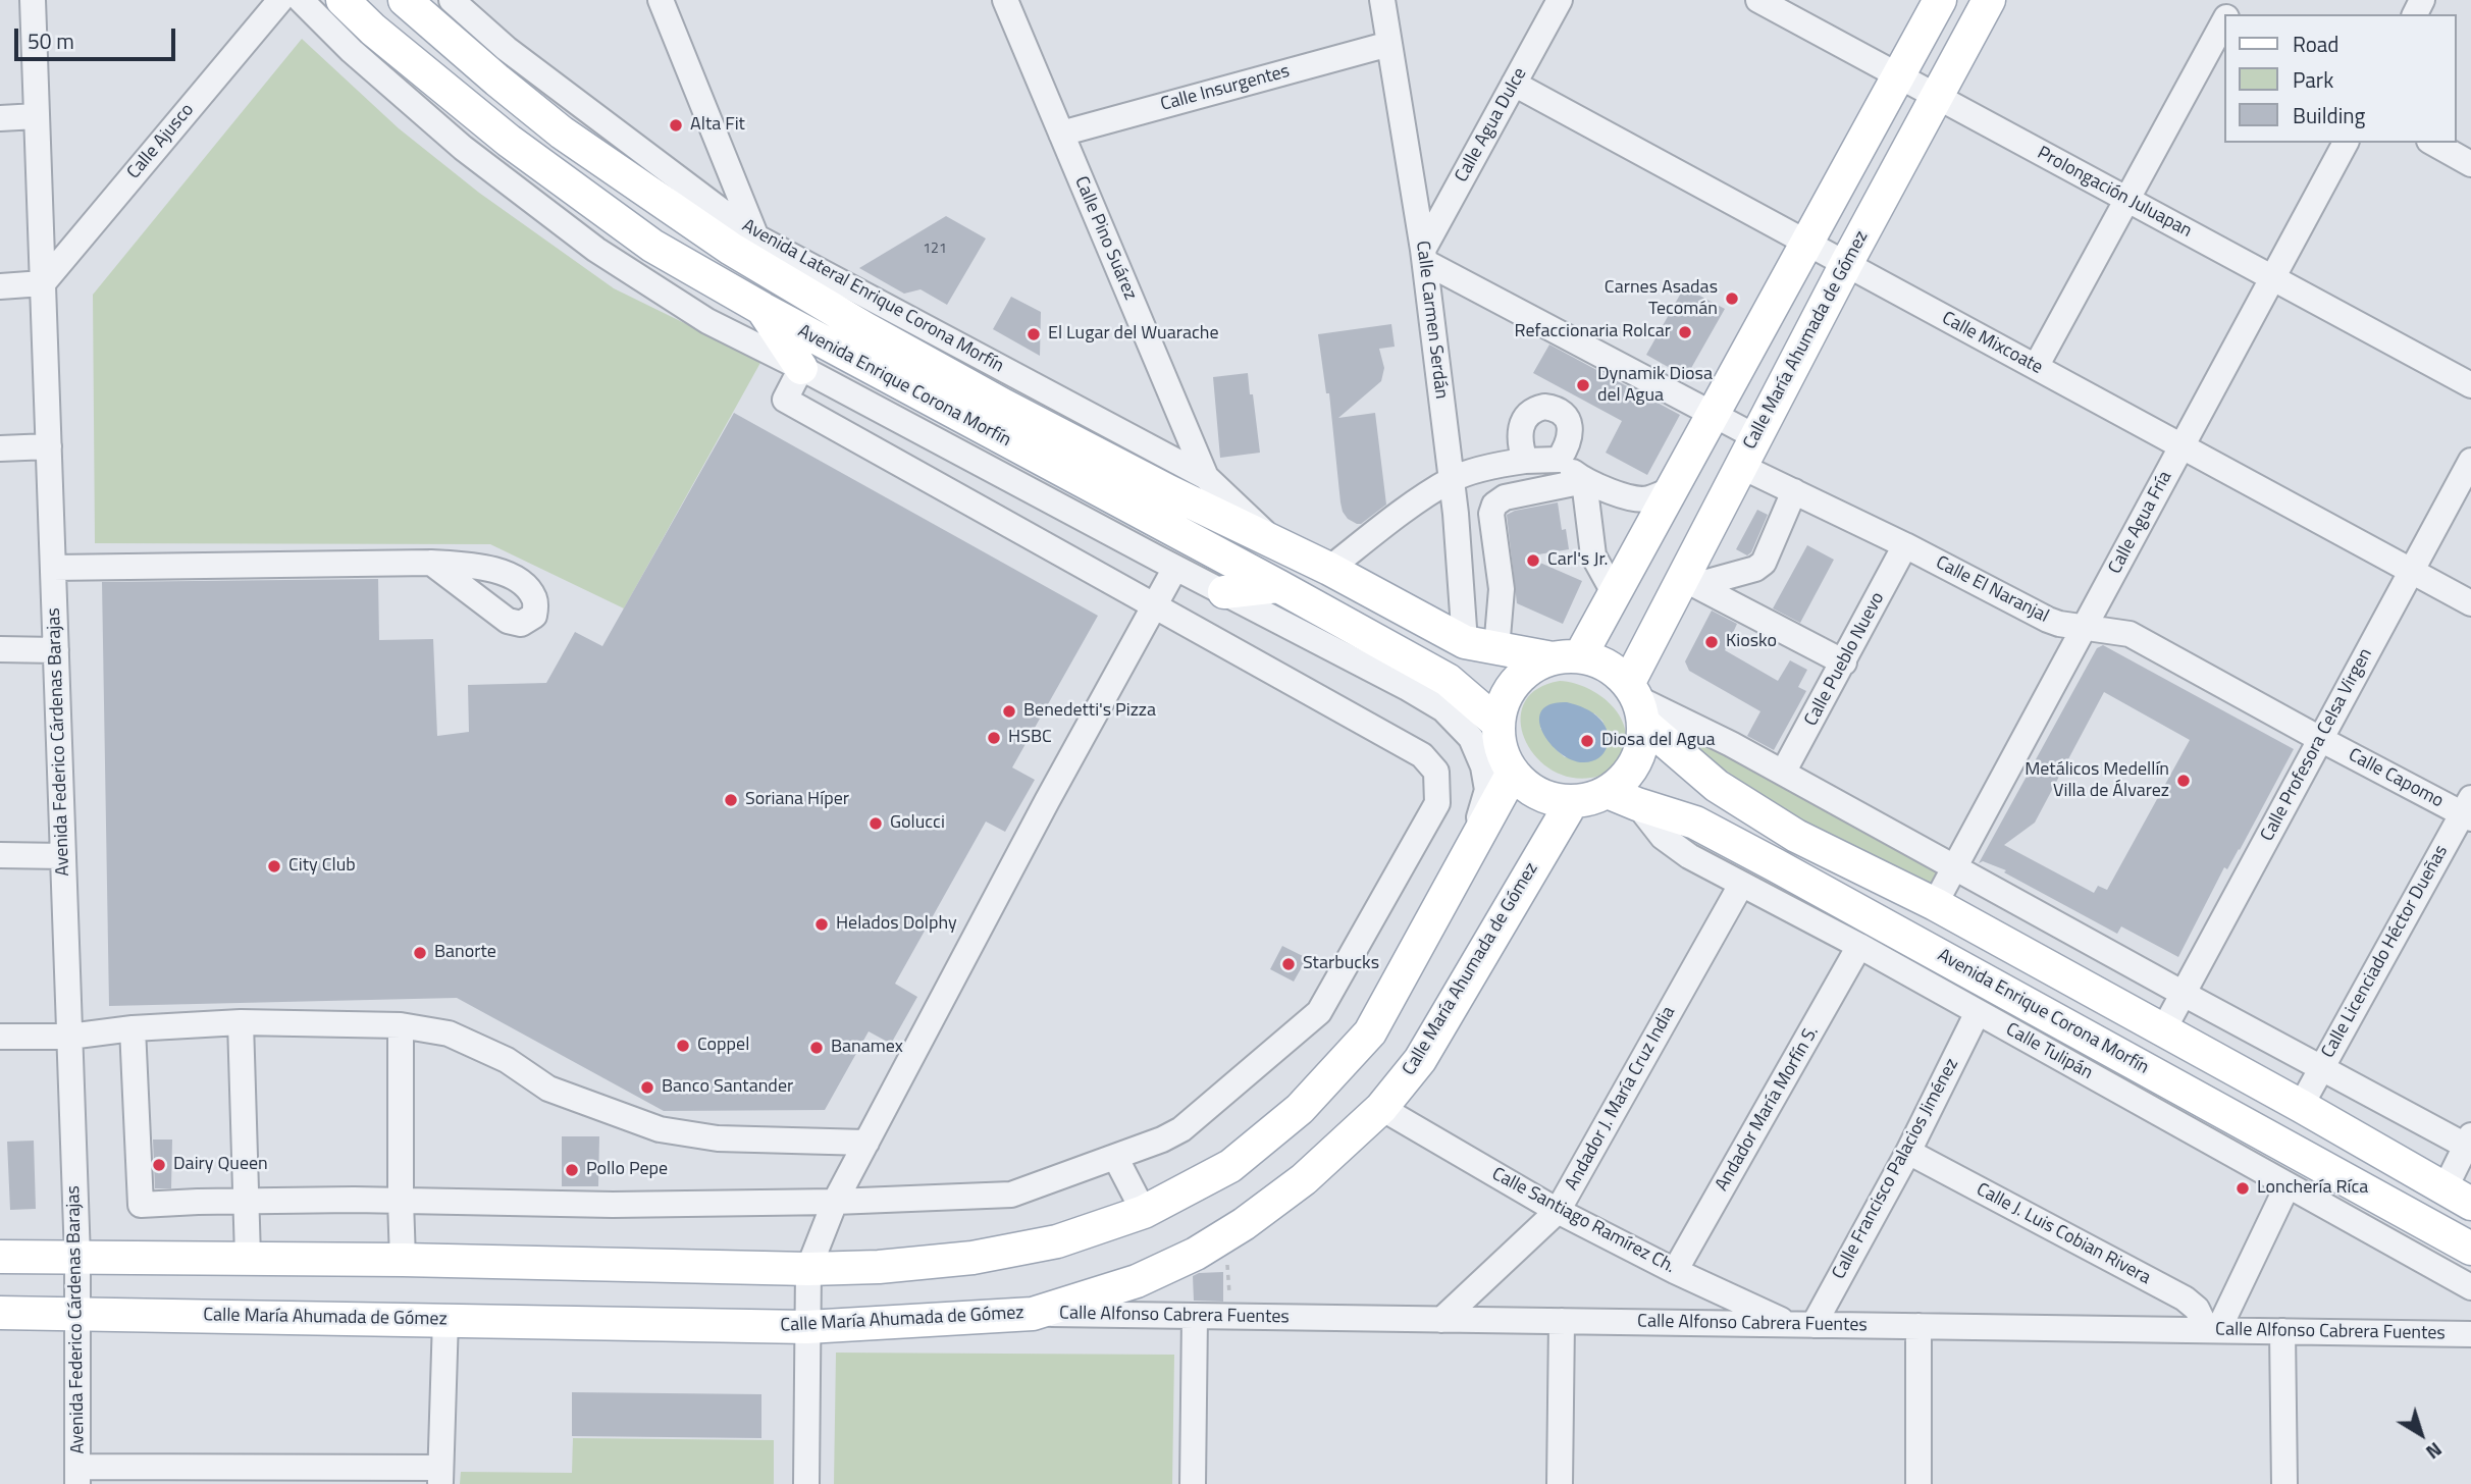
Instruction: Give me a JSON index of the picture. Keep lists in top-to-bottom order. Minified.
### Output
{"streets":{"main road":["Calle María Ahumada de Gómez","Avenida Enrique Corona Morfín"],"street":["Calle Insurgentes","Calle Agua Dulce","Calle Ajusco","Prolongación Juluapan","Calle Pino Suárez","Avenida Lateral Enrique Corona Morfín","Calle Carmen Serdán","Calle Mixcoate","Calle Agua Fría","Calle El Naranjal","Calle Pueblo Nuevo","Avenida Federico Cárdenas Barajas","Calle Profesora Celsa Virgen","Calle Capomo","Calle Licenciado Héctor Dueñas","Calle Tulipán","Andador J. María Cruz India","Andador María Morfín S.","Calle Francisco Palacios Jiménez","Calle Santiago Ramírez Ch.","Calle J. Luis Cobian Rivera","Calle Alfonso Cabrera Fuentes"]},"crossings":[["Calle Insurgentes","Calle Pino Suárez"],["Calle Insurgentes","Calle Carmen Serdán"],["Calle Agua Dulce","Calle Carmen Serdán"],["Calle Agua Dulce","Calle Mixcoate"],["Calle Ajusco","Avenida Federico Cárdenas Barajas"],["Prolongación Juluapan","Calle María Ahumada de Gómez"],["Prolongación Juluapan","Calle Agua Fría"],["Calle Pino Suárez","Avenida Lateral Enrique Corona Morfín"],["Avenida Lateral Enrique Corona Morfín","Avenida Enrique Corona Morfín"],["Calle Carmen Serdán","Avenida Enrique Corona Morfín"],["Calle María Ahumada de Gómez","Calle Mixcoate"],["Calle María Ahumada de Gómez","Avenida Enrique Corona Morfín"],["Calle María Ahumada de Gómez","Calle El Naranjal"],["Calle María Ahumada de Gómez","Avenida Federico Cárdenas Barajas"],["Calle María Ahumada de Gómez","Calle Santiago Ramírez Ch."],["Calle María Ahumada de Gómez","Calle Alfonso Cabrera Fuentes"],["Calle Mixcoate","Calle Agua Fría"],["Calle Mixcoate","Calle Profesora Celsa Virgen"],["Avenida Enrique Corona Morfín","Calle Agua Fría"],["Avenida Enrique Corona Morfín","Calle Pueblo Nuevo"],["Avenida Enrique Corona Morfín","Calle Profesora Celsa Virgen"],["Avenida Enrique Corona Morfín","Calle Licenciado Héctor Dueñas"],["Avenida Enrique Corona Morfín","Calle Tulipán"],["Calle Agua Fría","Calle El Naranjal"],["Calle El Naranjal","Calle Pueblo Nuevo"],["Calle El Naranjal","Calle Profesora Celsa Virgen"],["Calle El Naranjal","Calle Capomo"],["Calle Profesora Celsa Virgen","Calle Capomo"],["Calle Capomo","Calle Licenciado Héctor Dueñas"],["Calle Tulipán","Andador J. María Cruz India"],["Calle Tulipán","Andador María Morfín S."],["Calle Tulipán","Calle Francisco Palacios Jiménez"],["Andador J. María Cruz India","Calle Santiago Ramírez Ch."],["Andador J. María Cruz India","Calle Alfonso Cabrera Fuentes"],["Andador María Morfín S.","Calle Santiago Ramírez Ch."],["Calle Francisco Palacios Jiménez","Calle Santiago Ramírez Ch."],["Calle Francisco Palacios Jiménez","Calle J. Luis Cobian Rivera"],["Calle Francisco Palacios Jiménez","Calle Alfonso Cabrera Fuentes"],["Calle Santiago Ramírez Ch.","Calle Alfonso Cabrera Fuentes"],["Calle J. Luis Cobian Rivera","Calle Alfonso Cabrera Fuentes"]],"places":["Alta Fit","Carnes Asadas Tecomán","Refaccionaria Rolcar","El Lugar del Wuarache","Dynamik Diosa del Agua","Carl's Jr.","Kiosko","Benedetti's Pizza","HSBC","Diosa del Agua","Metálicos Medellín Villa de Álvarez","Soriana Híper","Golucci","City Club","Helados Dolphy","Banorte","Starbucks","Coppel","Banamex","Banco Santander","Dairy Queen","Pollo Pepe","Lonchería Ríca"],"house_numbers":["121"],"legend":["Road","Park","Building"],"scale_bar":"50 m","north":"bottom right"}
